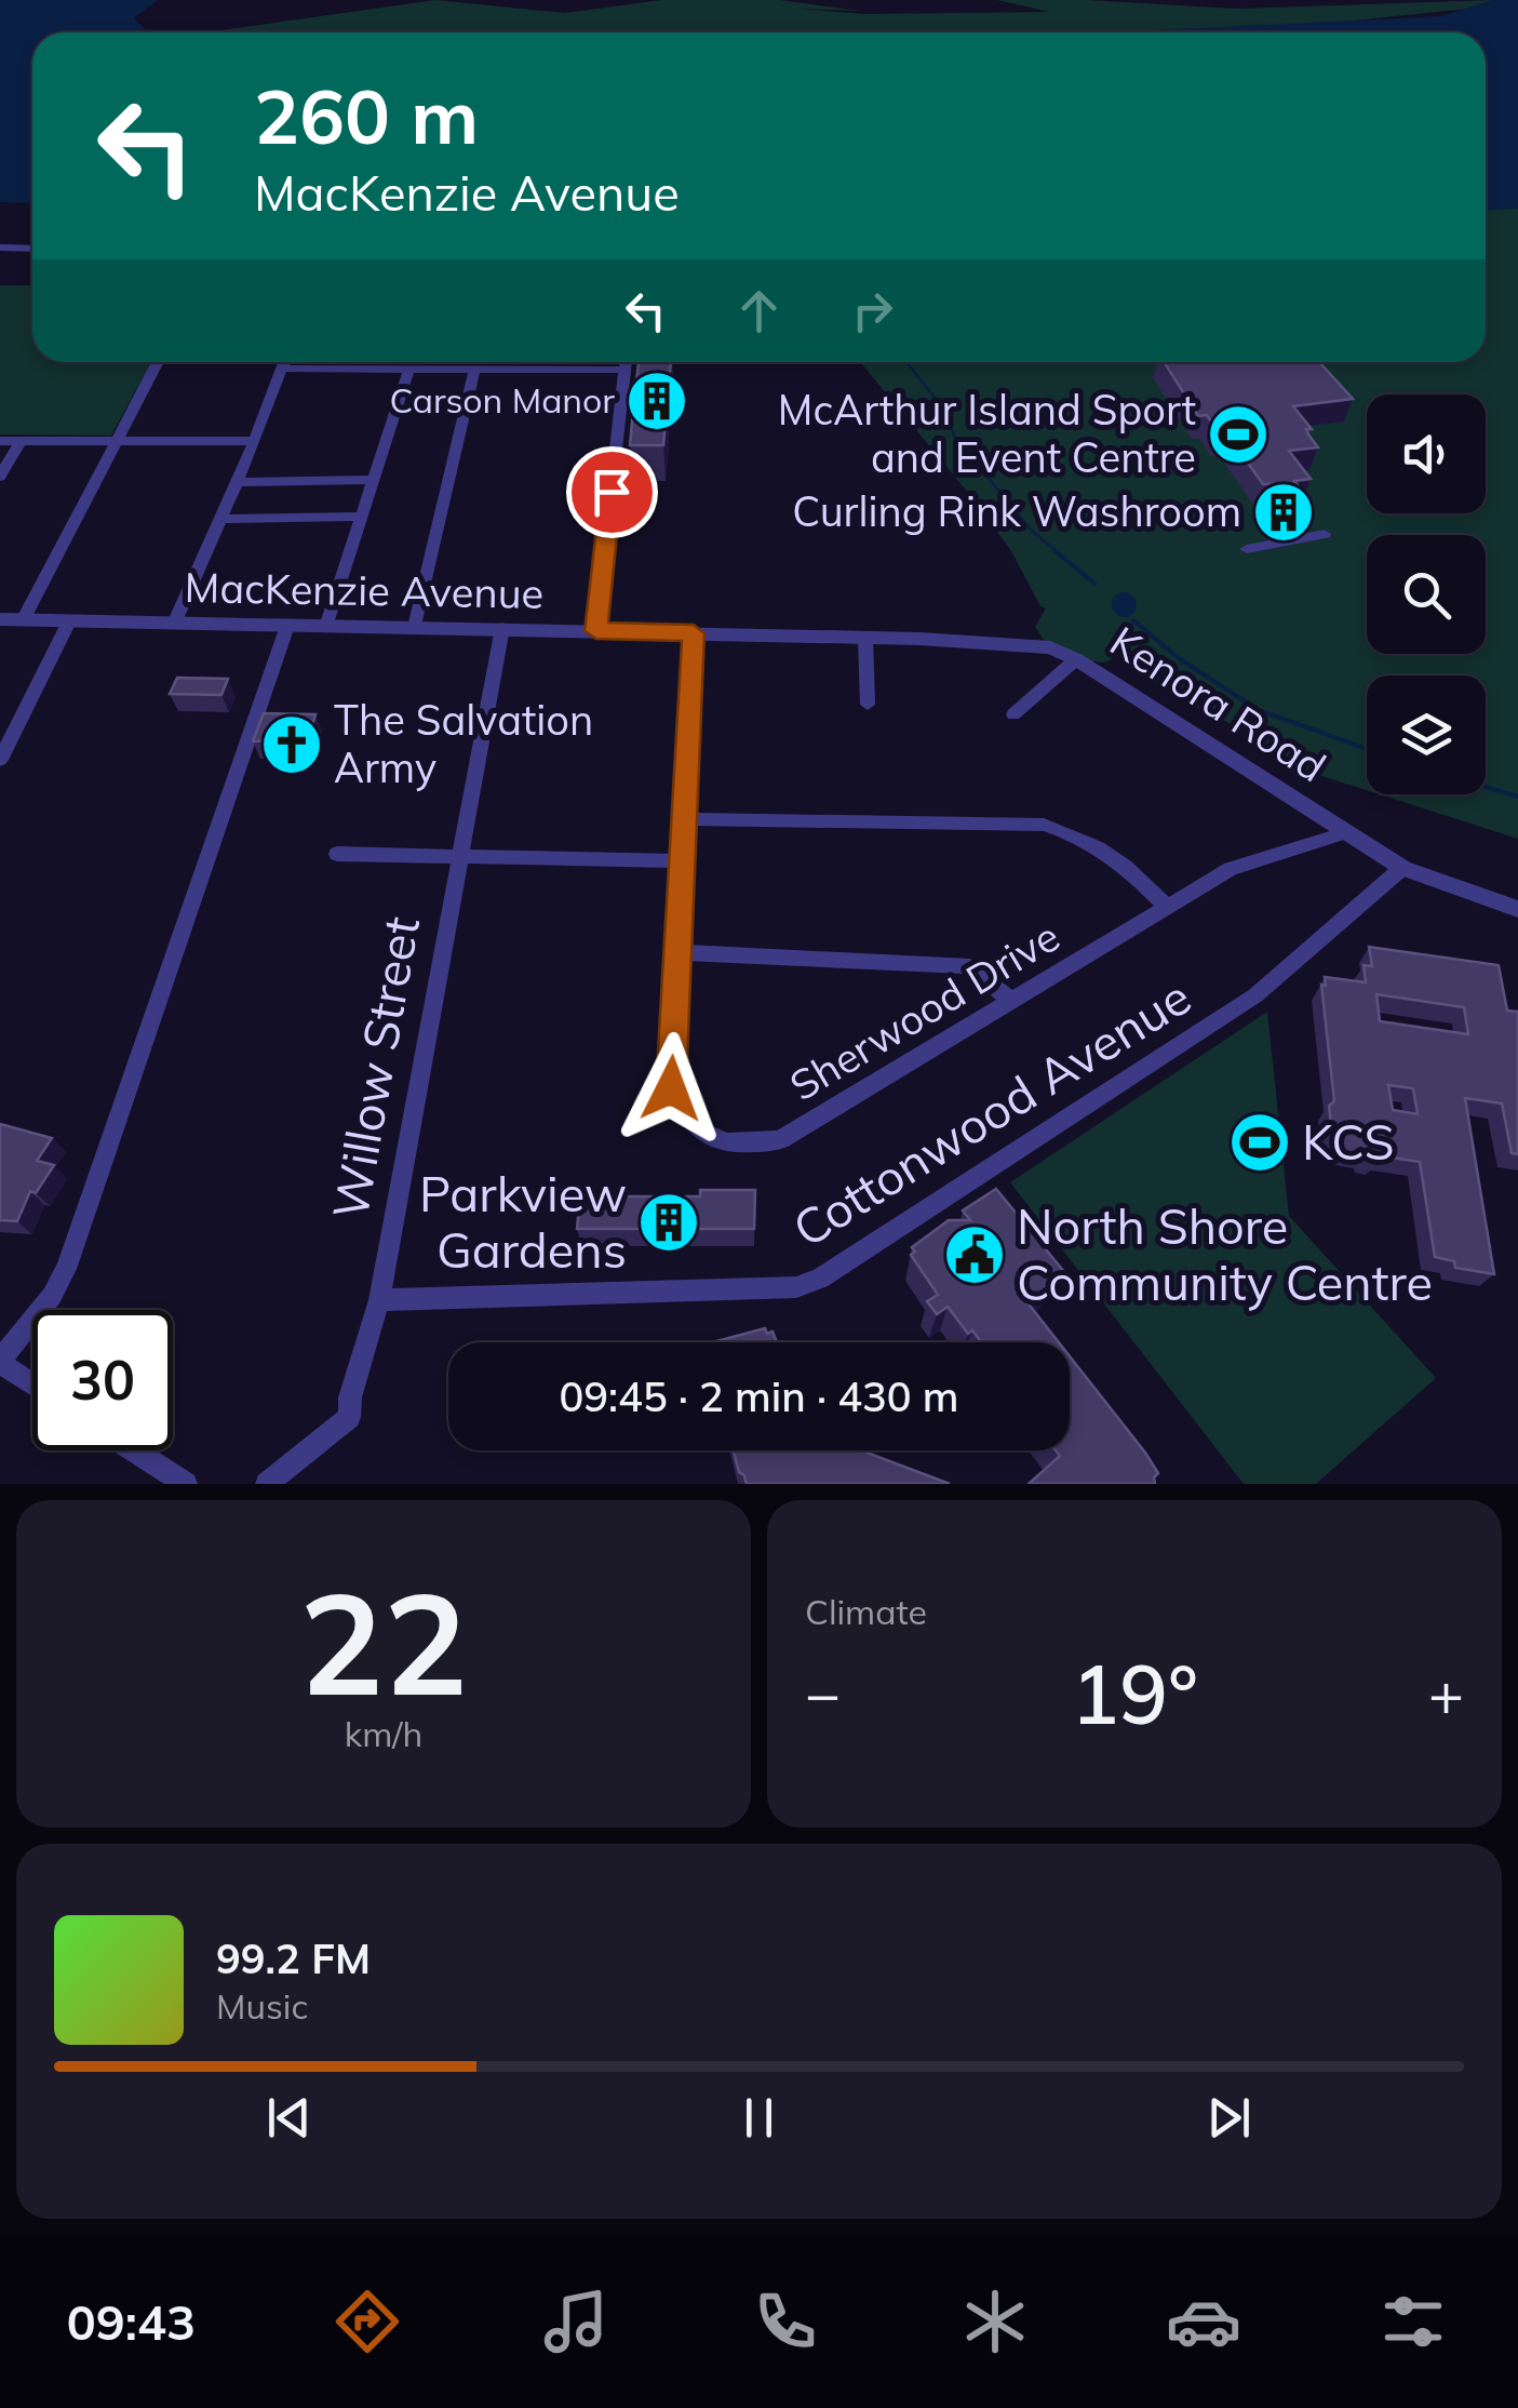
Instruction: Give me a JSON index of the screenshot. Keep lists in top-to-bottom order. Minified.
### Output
{"streets":{"street":["MacKenzie Avenue","Kenora Road","Sherwood Drive","Willow Street","Cottonwood Avenue"]},"crossings":[["MacKenzie Avenue","Kenora Road"],["MacKenzie Avenue","Sherwood Drive"],["MacKenzie Avenue","Willow Street"],["Kenora Road","Sherwood Drive"],["Kenora Road","Cottonwood Avenue"],["Willow Street","Cottonwood Avenue"]],"places":{"building":["Carson Manor","Curling Rink Washroom","Parkview Gardens"],"sports":["McArthur Island Sport and Event Centre","KCS"],"church":["The Salvation Army"],"public building":["North Shore Community Centre"]},"page":{"turn":["260 m","MacKenzie Avenue"],"limit":"30","trip":"09:45 · 2 min · 430 m","tile":[["22","km/h"],"Climate"],"heat":["−","19°","+"],"song":["99.2 FM","Music"],"tabs":"09:43"}}
